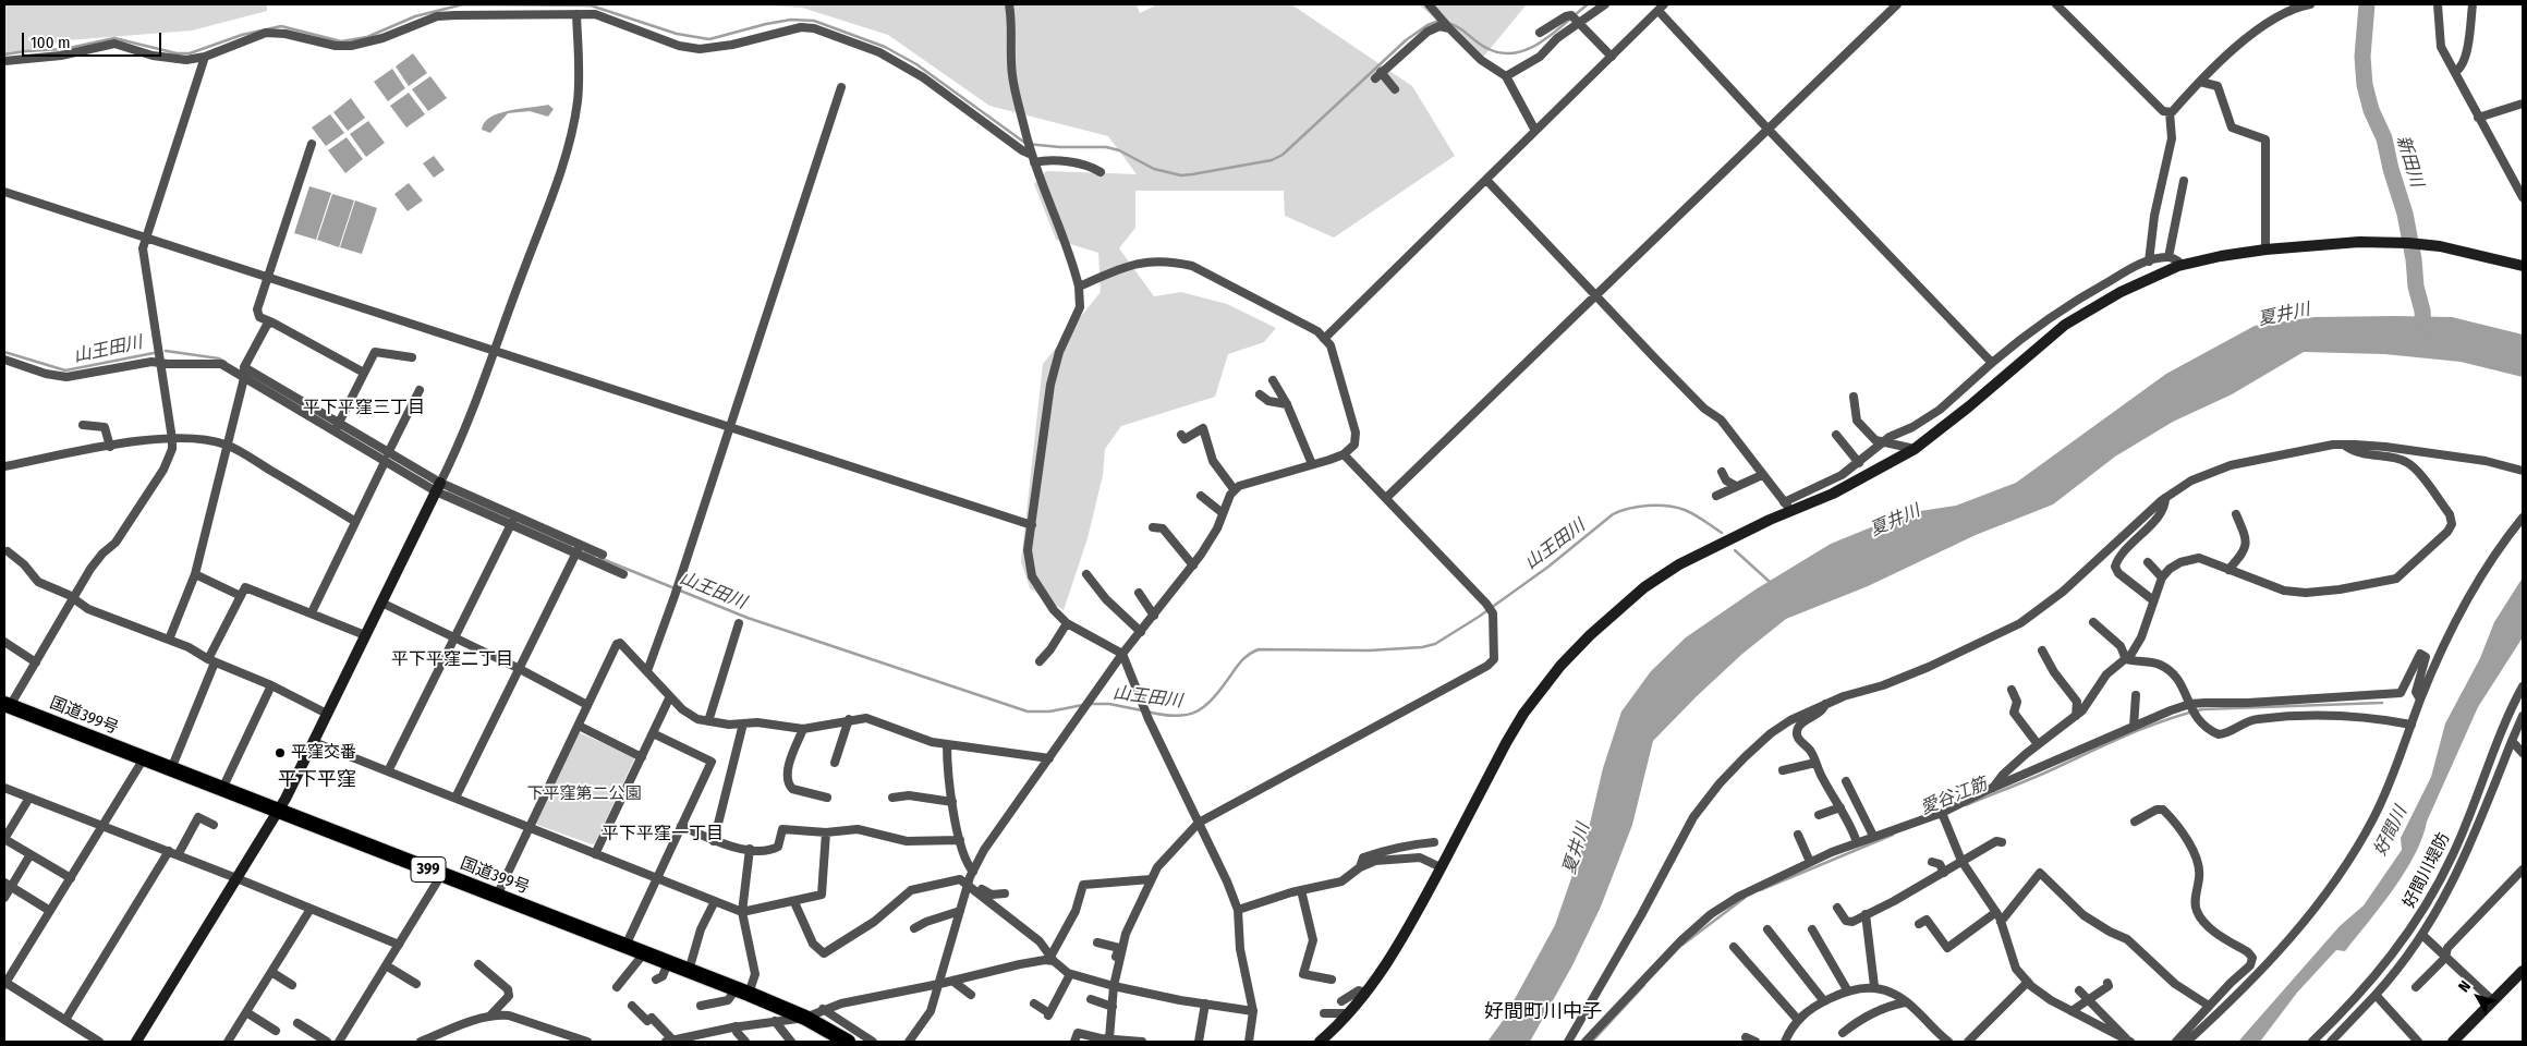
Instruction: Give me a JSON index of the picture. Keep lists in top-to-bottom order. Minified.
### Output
{"streets":{"highway":["国道399号","399"],"street":["好間川堤防"]},"districts":["平下平窪三丁目","平下平窪二丁目","平下平窪","平下平窪一丁目","好間町川中子"],"water":["新田川","夏井川","山王田川","愛谷江筋","好間川"],"parks":["下平窪第二公園"],"places":["平窪交番"],"scale_bar":"100 m","north":"top left"}
